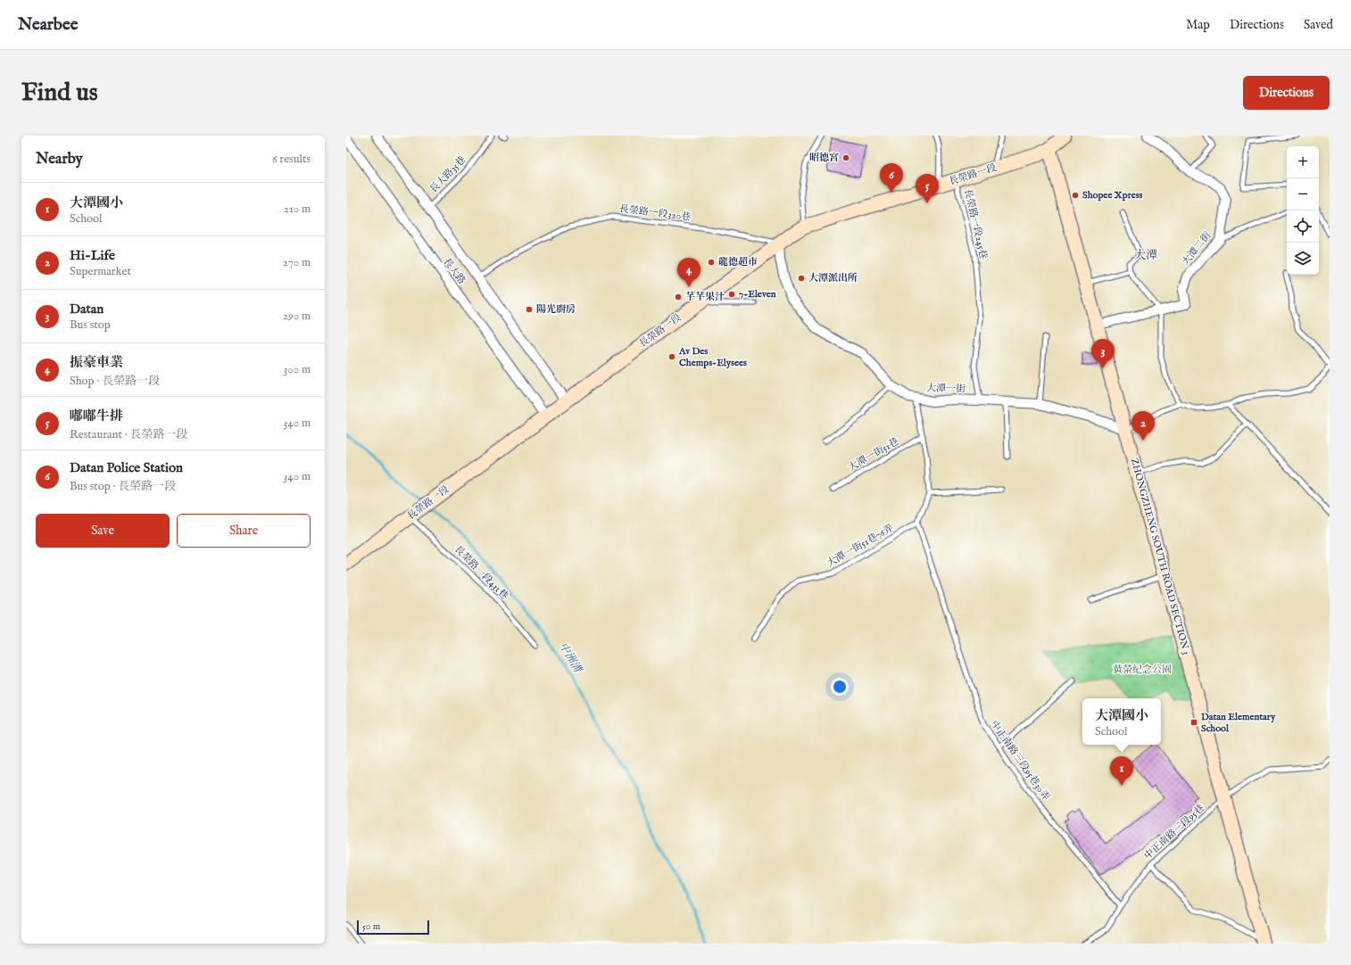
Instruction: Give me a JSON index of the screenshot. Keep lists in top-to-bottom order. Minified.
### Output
{"streets":{"street":["長榮路一段","大潭二街","長大路","大潭一街","ZHONGZHENG SOUTH ROAD SECTION 3"],"lane":["長大路35巷","長榮路一段320巷","長榮路一段245巷","大潭一街51巷","大潭一街51巷76弄","長榮路一段431巷","中正南路三段95巷30弄","中正南路三段95巷"]},"crossings":[["長大路35巷","長大路"],["長榮路一段","長榮路一段320巷"],["長榮路一段","長榮路一段245巷"],["長榮路一段","長大路"],["長榮路一段","大潭一街"],["長榮路一段","ZHONGZHENG SOUTH ROAD SECTION 3"],["長榮路一段","長榮路一段431巷"],["長榮路一段320巷","長大路"],["長榮路一段320巷","大潭一街"],["長榮路一段245巷","大潭一街"],["大潭二街","ZHONGZHENG SOUTH ROAD SECTION 3"],["大潭一街","ZHONGZHENG SOUTH ROAD SECTION 3"],["大潭一街51巷76弄","中正南路三段95巷30弄"],["ZHONGZHENG SOUTH ROAD SECTION 3","中正南路三段95巷"],["中正南路三段95巷30弄","中正南路三段95巷"]],"districts":["大潭"],"water":["中洲溝"],"parks":["黃榮紀念公園"],"places":{"other":["昭德宮","Shopee Xpress","龍德超市","大潭派出所","7-Eleven","芊芊果汁","陽光廚房","Av Des Chemps-Elysees"],"transit":["Datan Elementary School"]},"scale_bar":"50 m","page":{"header":"Nearbee","nav":["Map","Directions","Saved"],"buttons":["Directions",["Save","Share"]],"title":"Find us","heading":["Nearby","6 results"],"map_buttons":["+","−"],"pins":["6","5","4","3","2","1"],"list":[{"mark":"1","name":"大潭國小","note":"School","value":"210 m"},{"mark":"2","name":"Hi-Life","note":"Supermarket","value":"270 m"},{"mark":"3","name":"Datan","note":"Bus stop","value":"290 m"},{"mark":"4","name":"振豪車業","note":"Shop · 長榮路一段","value":"300 m"},{"mark":"5","name":"嘟嘟牛排","note":"Restaurant · 長榮路一段","value":"340 m"},{"mark":"6","name":"Datan Police Station","note":"Bus stop · 長榮路一段","value":"340 m"}],"popup":["大潭國小","School"],"scale":"50 m"}}
